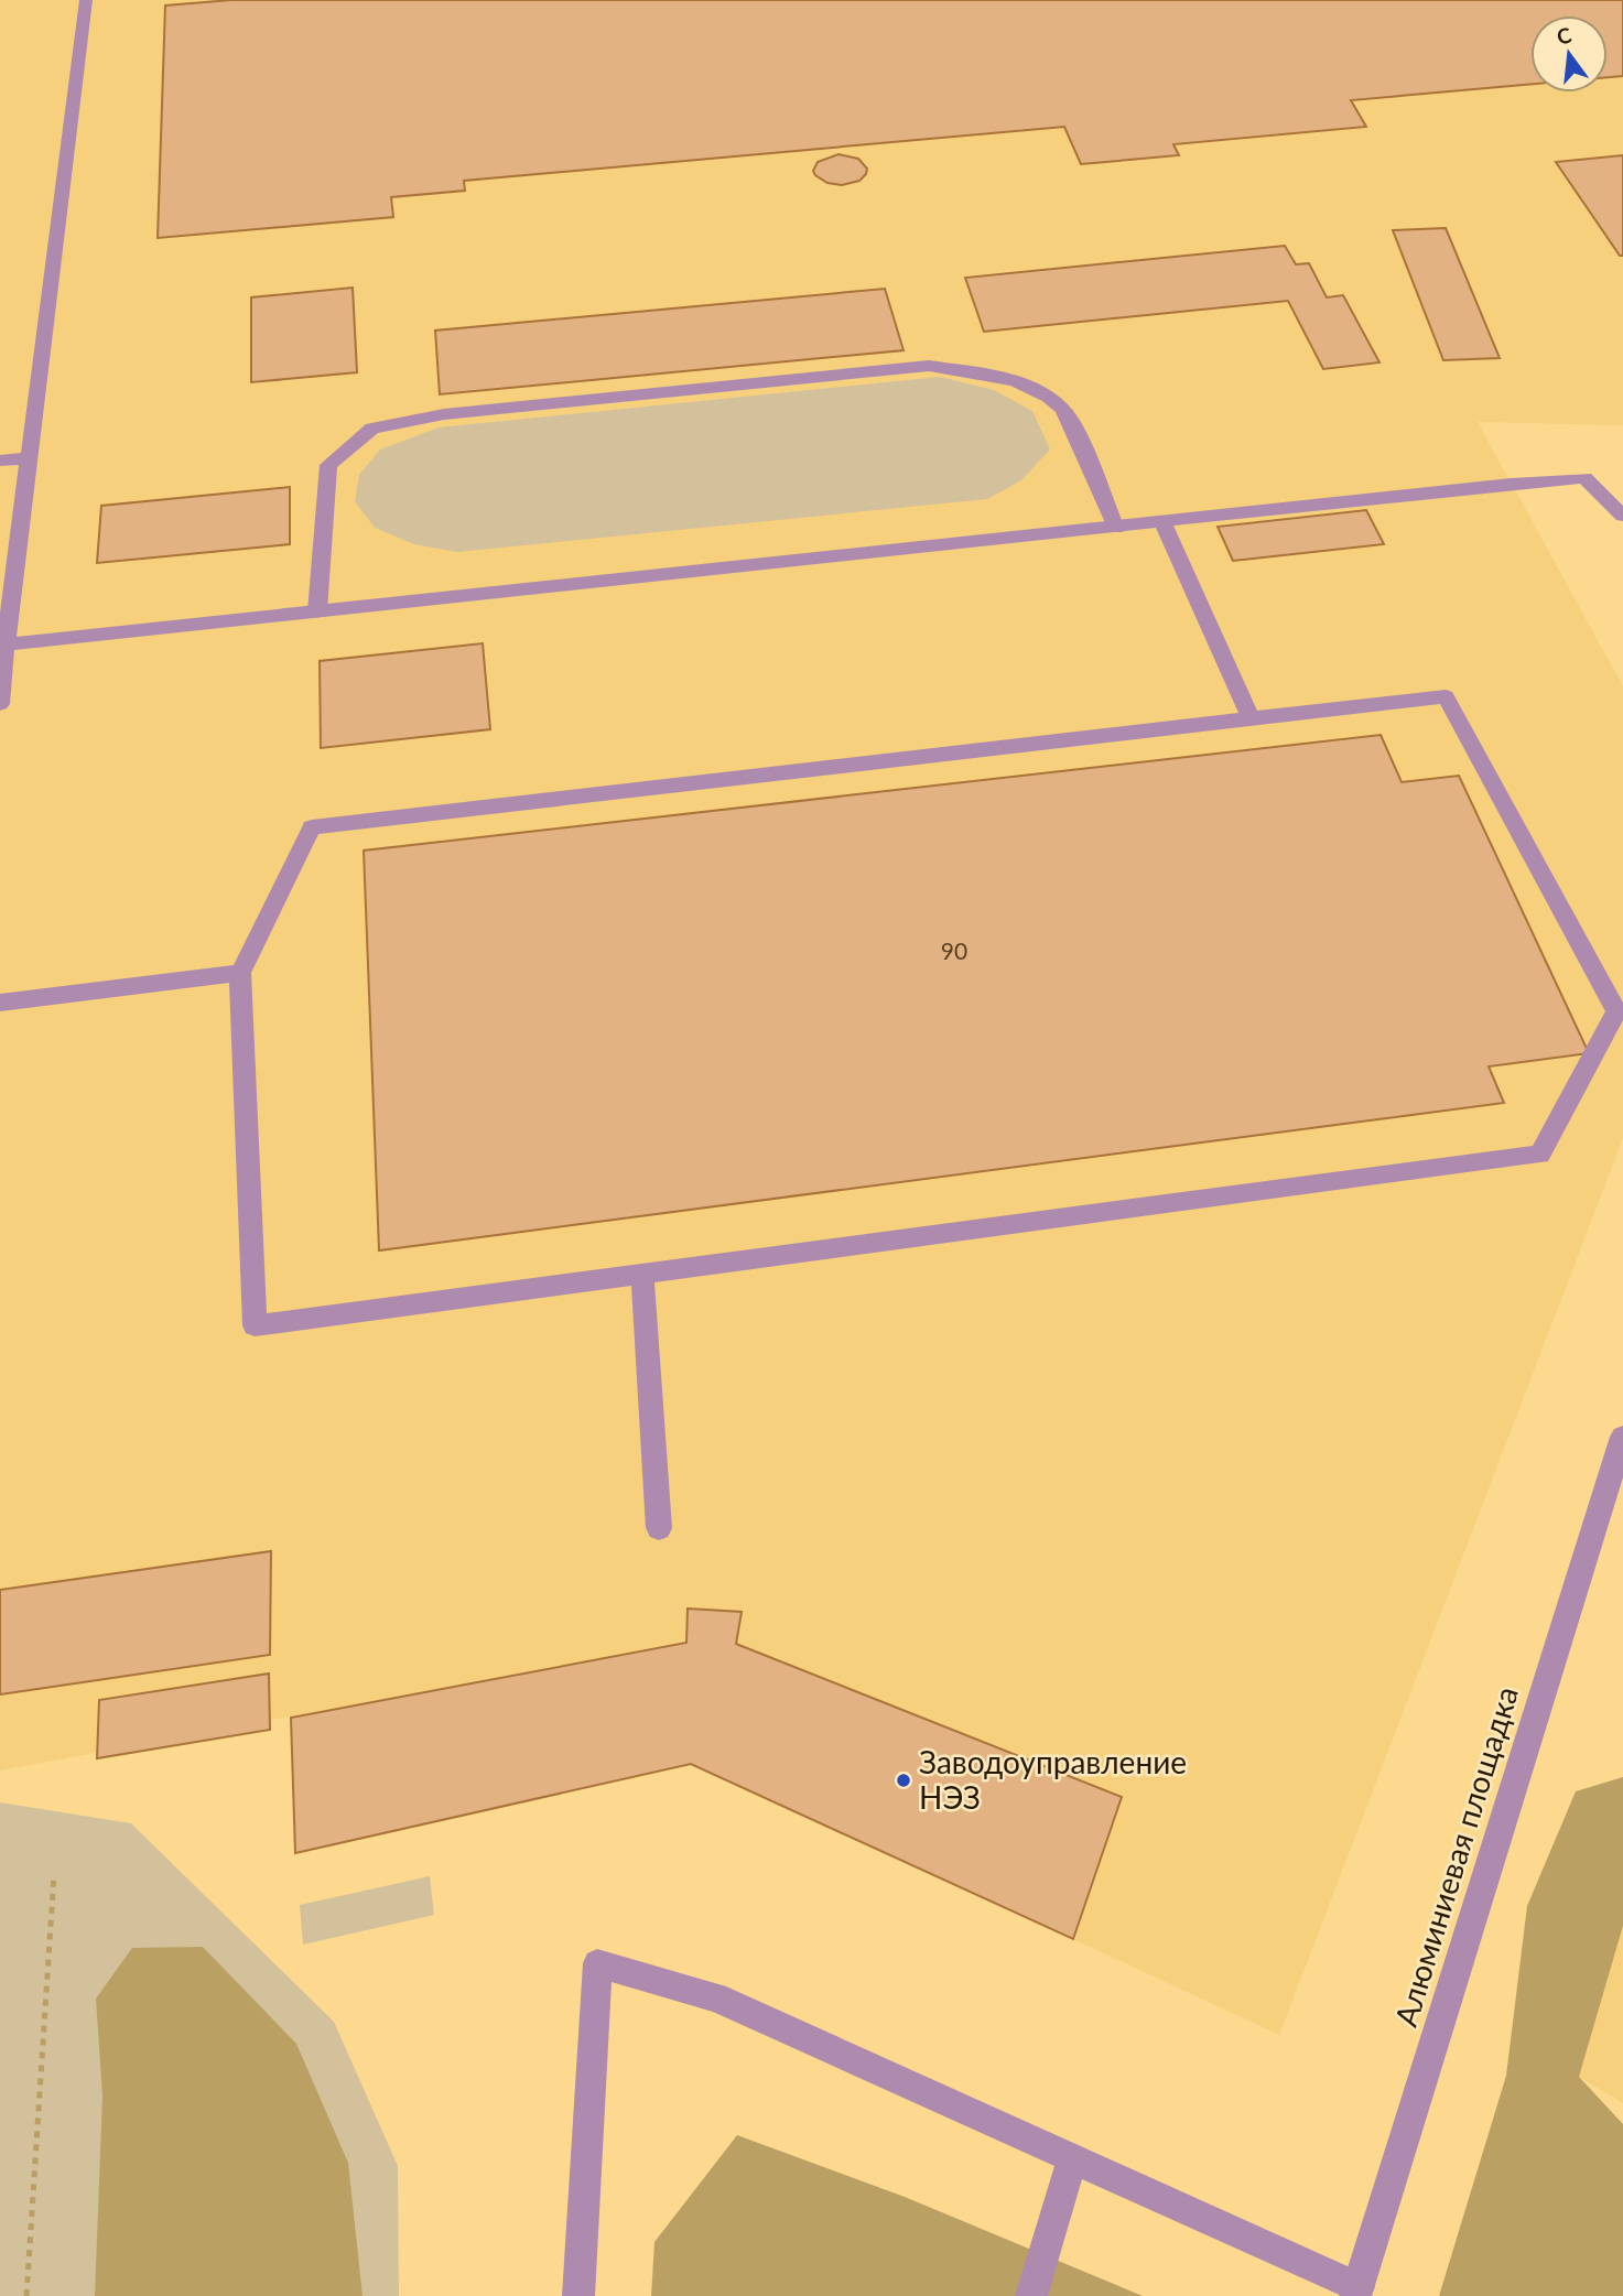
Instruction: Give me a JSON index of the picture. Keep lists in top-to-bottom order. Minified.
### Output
{"streets":{"street":["Алюминиевая площадка"]},"places":["Заводоуправление НЭЗ"],"house_numbers":["90"],"north":"top"}
